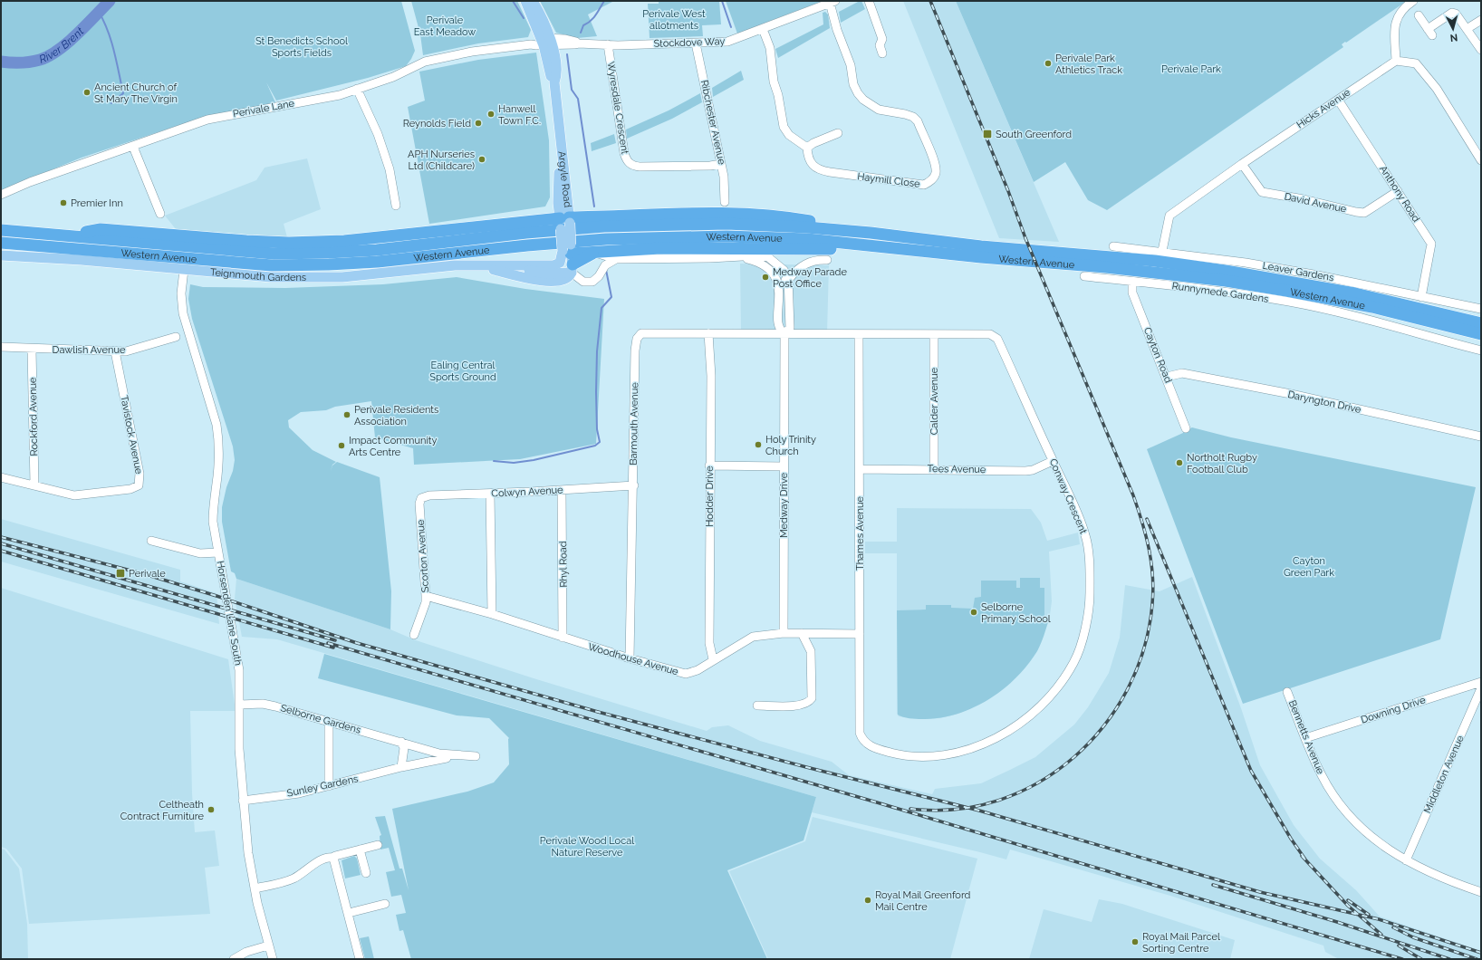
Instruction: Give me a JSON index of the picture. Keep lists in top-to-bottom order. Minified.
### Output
{"streets":{"highway":["Western Avenue"],"main road":["Argyle Road","Teignmouth Gardens"],"street":["Stockdove Way","Wyresdale Crescent","Perivale Lane","Hicks Avenue","Ribchester Avenue","Haymill Close","Anthony Road","David Avenue","Leaver Gardens","Runnymede Gardens","Dawlish Avenue","Cayton Road","Calder Avenue","Daryngton Drive","Rockford Avenue","Barmouth Avenue","Tavistock Avenue","Tees Avenue","Colwyn Avenue","Hodder Drive","Conway Crescent","Medway Drive","Thames Avenue","Scorton Avenue","Rhyl Road","Horsenden Lane South","Woodhouse Avenue","Downing Drive","Selborne Gardens","Bennetts Avenue","Middleton Avenue","Sunley Gardens"]},"crossings":[["Stockdove Way","Wyresdale Crescent"],["Stockdove Way","Perivale Lane"],["Stockdove Way","Ribchester Avenue"],["Stockdove Way","Argyle Road"],["Stockdove Way","Haymill Close"],["Wyresdale Crescent","Ribchester Avenue"],["Perivale Lane","Argyle Road"],["Hicks Avenue","Anthony Road"],["Hicks Avenue","David Avenue"],["Hicks Avenue","Leaver Gardens"],["Anthony Road","David Avenue"],["Anthony Road","Leaver Gardens"],["Teignmouth Gardens","Horsenden Lane South"],["Runnymede Gardens","Cayton Road"],["Dawlish Avenue","Rockford Avenue"],["Dawlish Avenue","Tavistock Avenue"],["Cayton Road","Daryngton Drive"],["Calder Avenue","Tees Avenue"],["Calder Avenue","Conway Crescent"],["Rockford Avenue","Tavistock Avenue"],["Barmouth Avenue","Colwyn Avenue"],["Barmouth Avenue","Hodder Drive"],["Barmouth Avenue","Conway Crescent"],["Barmouth Avenue","Medway Drive"],["Barmouth Avenue","Woodhouse Avenue"],["Tees Avenue","Conway Crescent"],["Tees Avenue","Thames Avenue"],["Colwyn Avenue","Scorton Avenue"],["Colwyn Avenue","Rhyl Road"],["Hodder Drive","Woodhouse Avenue"],["Conway Crescent","Medway Drive"],["Conway Crescent","Thames Avenue"],["Medway Drive","Woodhouse Avenue"],["Thames Avenue","Woodhouse Avenue"],["Scorton Avenue","Woodhouse Avenue"],["Rhyl Road","Woodhouse Avenue"],["Horsenden Lane South","Selborne Gardens"],["Horsenden Lane South","Sunley Gardens"],["Downing Drive","Bennetts Avenue"],["Selborne Gardens","Sunley Gardens"],["Bennetts Avenue","Middleton Avenue"]],"water":["River Brent"],"parks":["Perivale West allotments","Perivale East Meadow","St Benedicts School Sports Fields","Perivale Park","Ealing Central Sports Ground","Cayton Green Park","Perivale Wood Local Nature Reserve"],"places":{"other":["Perivale Park Athletics Track","Ancient Church of St Mary The Virgin","Hanwell Town F.C.","Reynolds Field","APH Nurseries Ltd (Childcare)","Premier Inn","Medway Parade Post Office","Perivale Residents Association","Holy Trinity Church","Impact Community Arts Centre","Northolt Rugby Football Club","Selborne Primary School","Celtheath Contract Furniture","Royal Mail Greenford Mail Centre","Royal Mail Parcel Sorting Centre"],"transit":["South Greenford","Perivale"]},"north":"bottom"}
